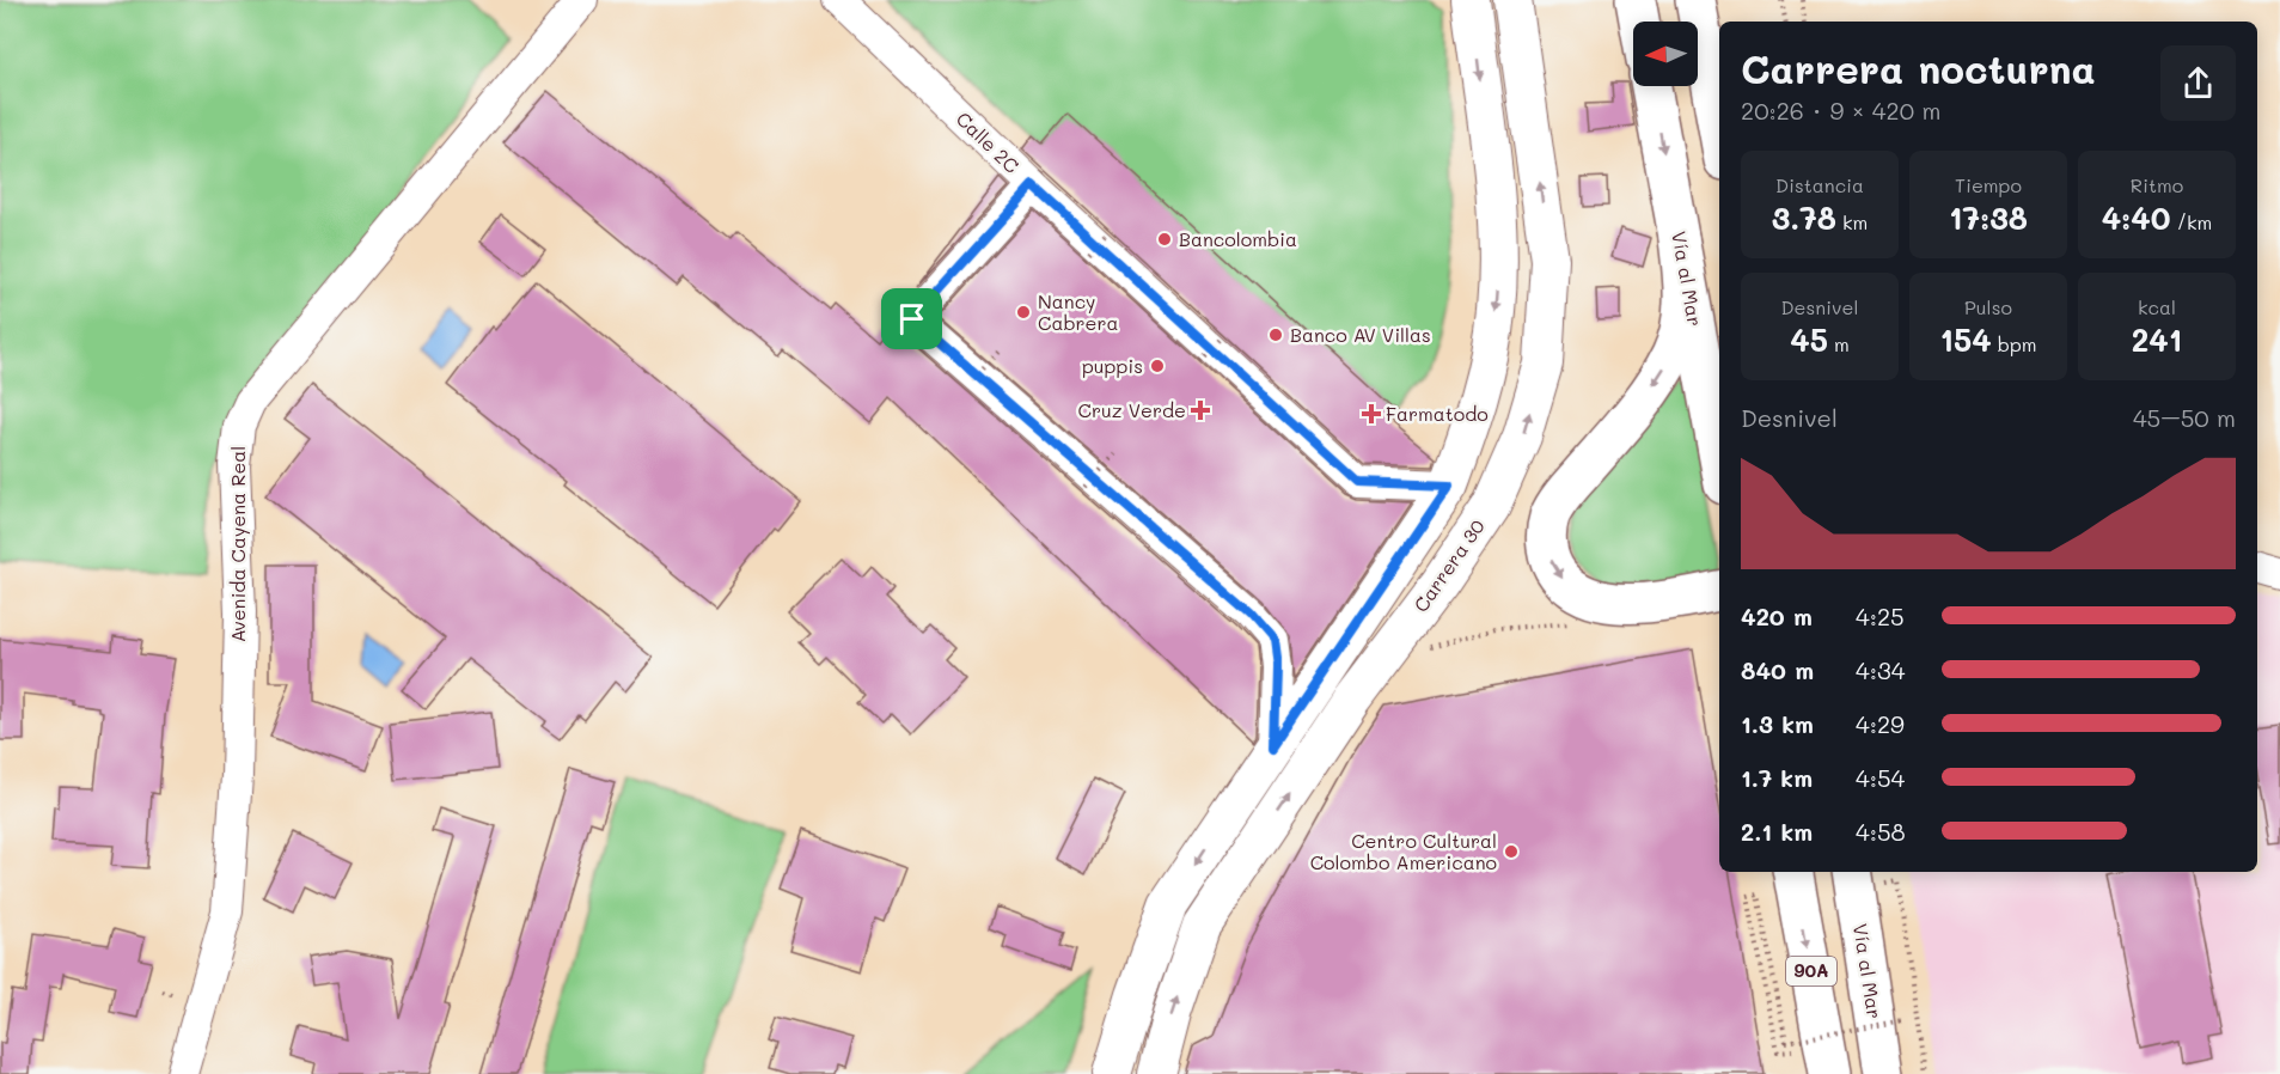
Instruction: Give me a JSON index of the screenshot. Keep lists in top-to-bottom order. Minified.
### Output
{"streets":{"highway":["Vía al Mar","90A"],"main road":["Carrera 30"],"street":["Calle 2C","Avenida Cayena Real"]},"places":{"other":["Bancolombia","Nancy Cabrera","Banco AV Villas","puppis","Centro Cultural Colombo Americano"],"health":["Cruz Verde","Farmatodo"]},"north":"left","page":{"heading":["Carrera nocturna","20:26 · 9 × 420 m"],"stats":[["Distancia","3.78 km"],["Tiempo","17:38"],["Ritmo","4:40 /km"],["Desnivel","45 m"],["Pulso","154 bpm"],["kcal","241"]],"chart":["Desnivel","45–50 m"],"list":[{"name":"420 m","note":"4:25"},{"name":"840 m","note":"4:34"},{"name":"1.3 km","note":"4:29"},{"name":"1.7 km","note":"4:54"},{"name":"2.1 km","note":"4:58"}]}}
